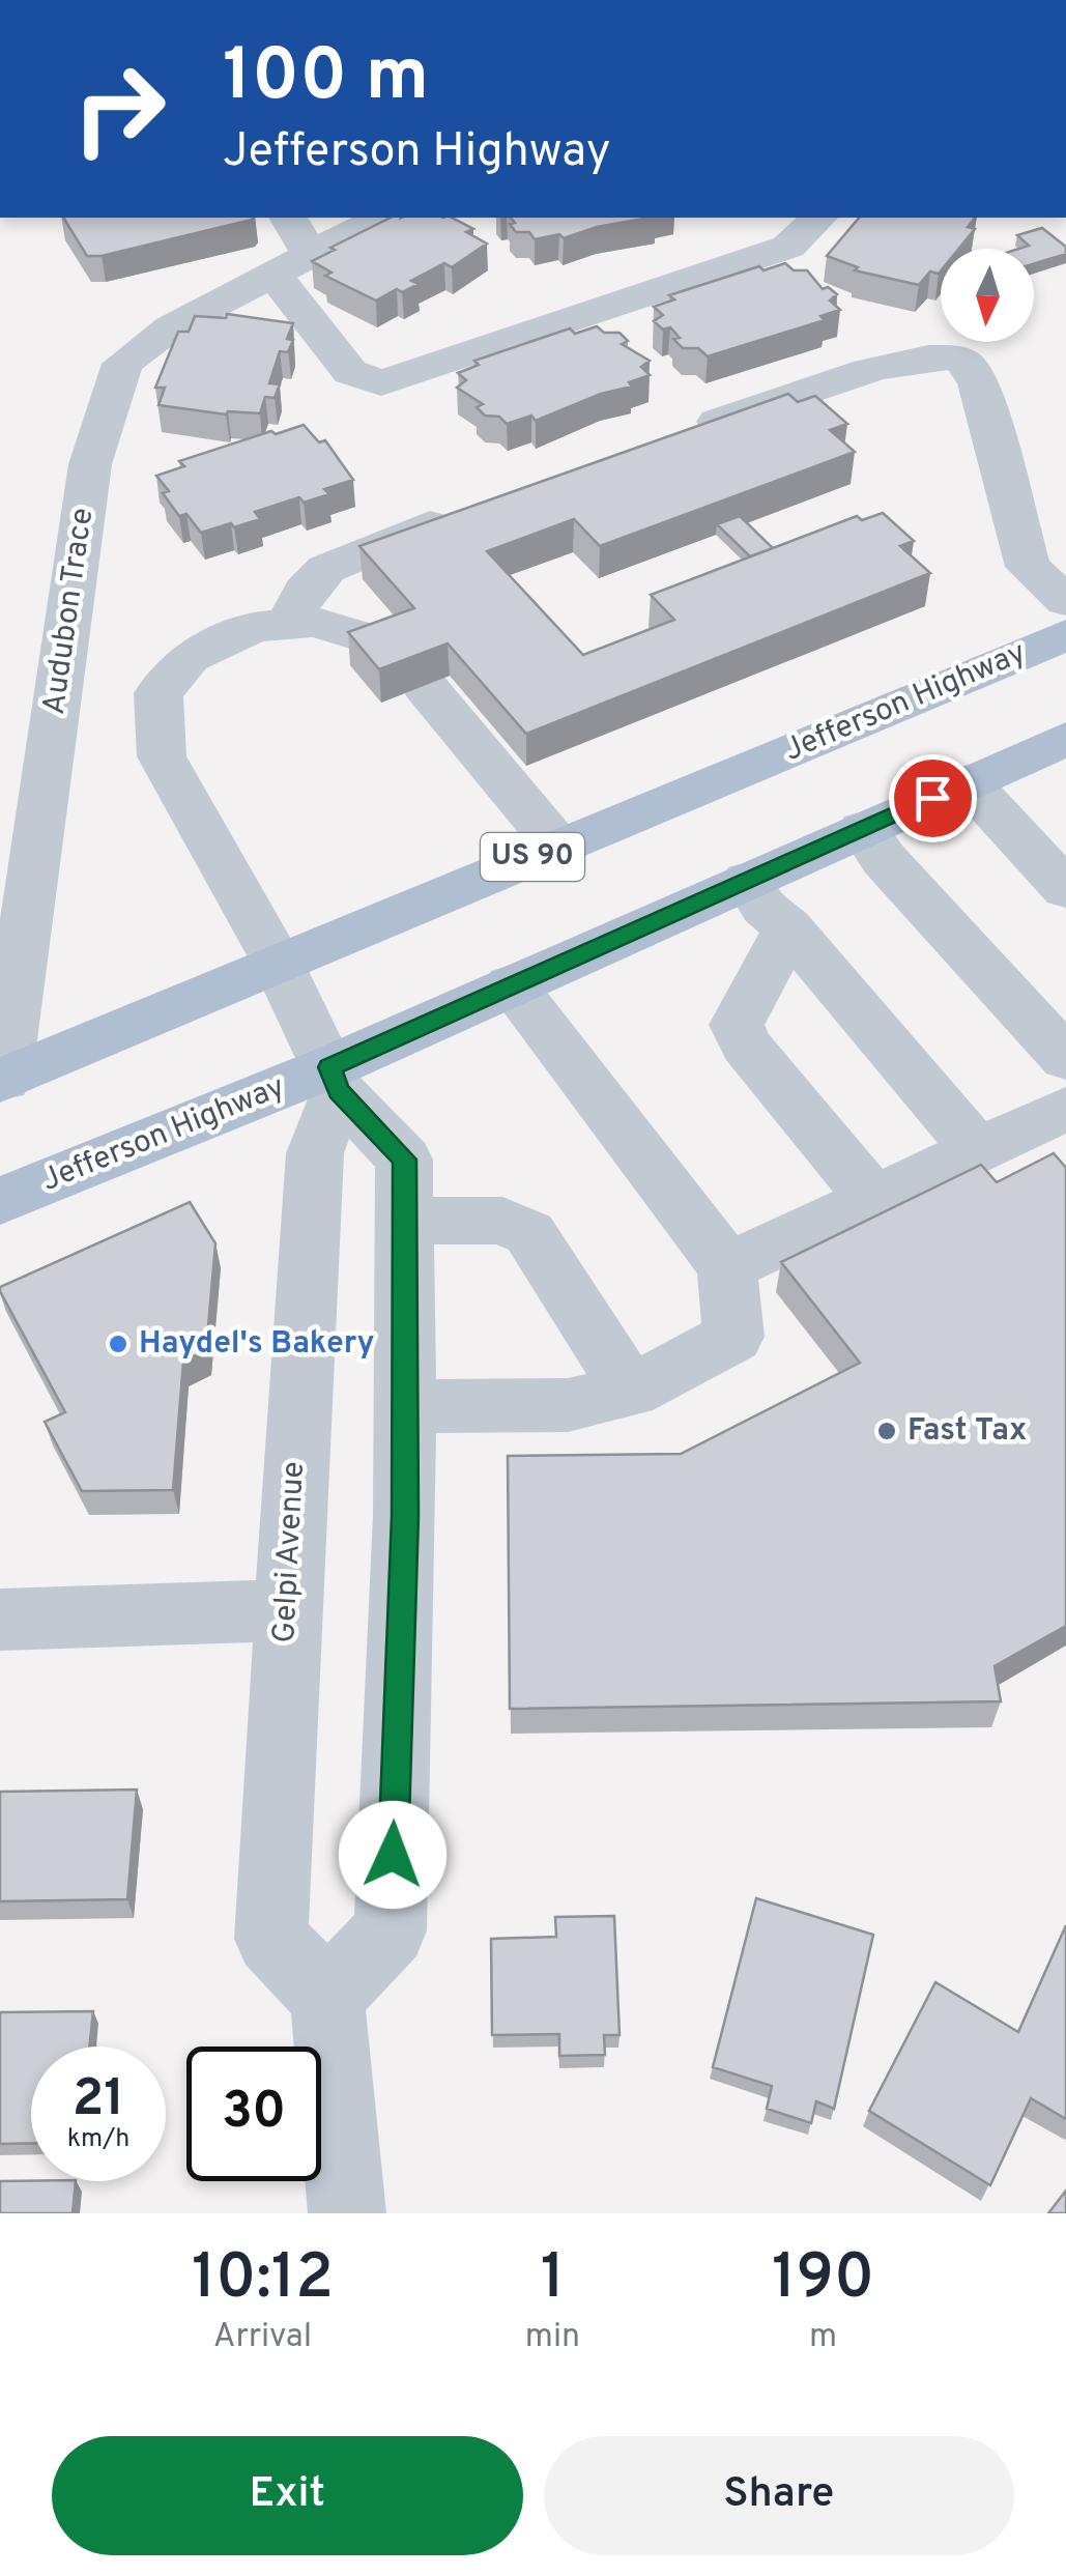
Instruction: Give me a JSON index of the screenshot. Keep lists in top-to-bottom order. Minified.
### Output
{"streets":{"main road":["Jefferson Highway","US 90"],"street":["Audubon Trace","Gelpi Avenue"]},"crossings":[["Audubon Trace","Jefferson Highway"],["Jefferson Highway","Gelpi Avenue"]],"places":["Haydel's Bakery","Fast Tax"],"north":"bottom","page":{"turn":["100 m","Jefferson Highway"],"speed":"21 km/h","limit":"30","eta":["10:12","Arrival","1","min","190","m"],"buttons":["Exit","Share"]}}
